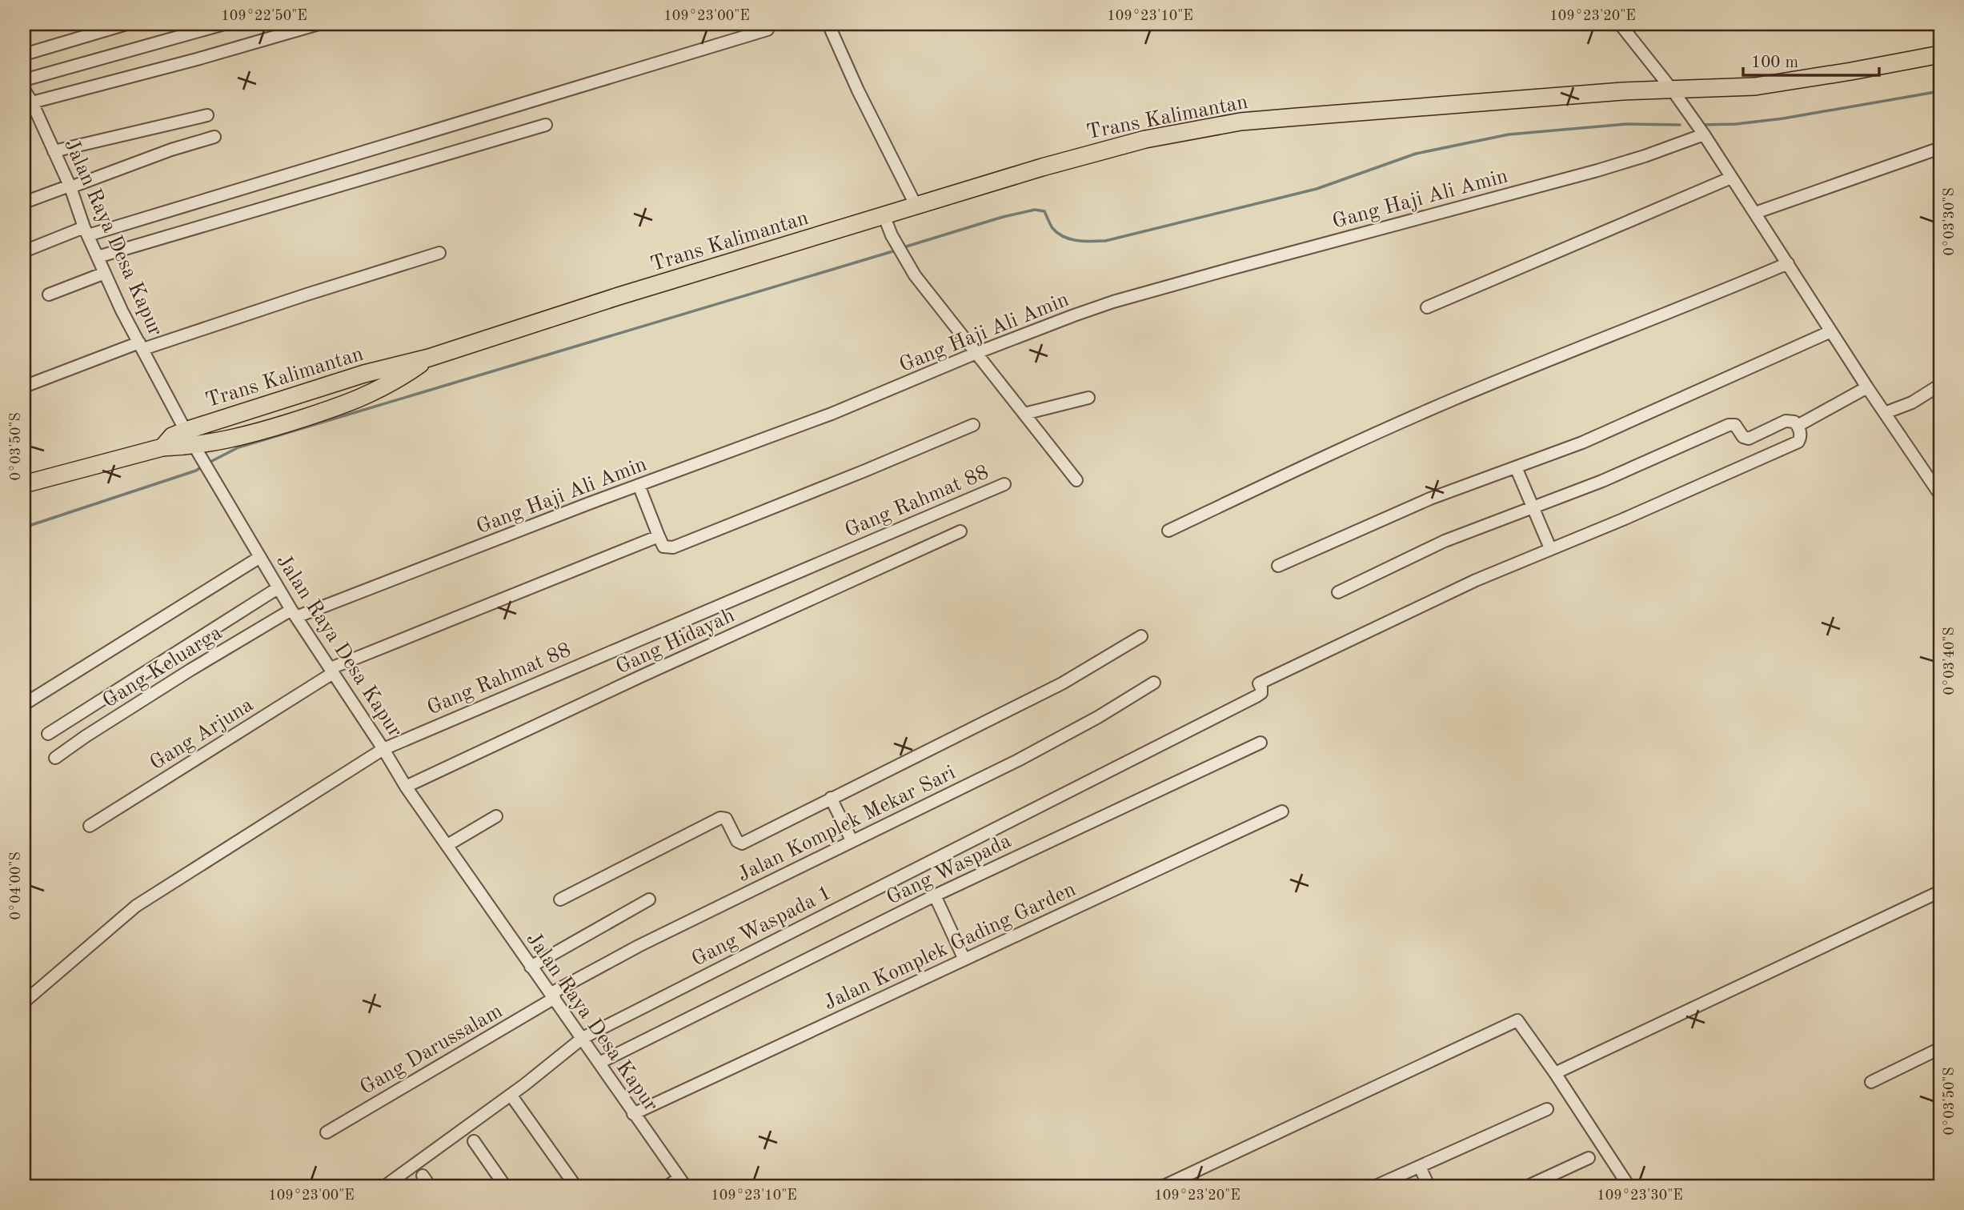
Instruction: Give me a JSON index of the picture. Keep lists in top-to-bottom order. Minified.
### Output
{"streets":{"highway":["Trans Kalimantan"],"street":["Gang Haji Ali Amin","Jalan Raya Desa Kapur","Gang Rahmat 88","Gang Hidayah","Gang Keluarga","Gang Arjuna","Jalan Komplek Mekar Sari","Gang Waspada","Gang Waspada 1","Jalan Komplek Gading Garden","Gang Darussalam"]},"crossings":[["Trans Kalimantan","Jalan Raya Desa Kapur"],["Gang Haji Ali Amin","Jalan Raya Desa Kapur"],["Gang Haji Ali Amin","Gang Keluarga"],["Jalan Raya Desa Kapur","Gang Rahmat 88"],["Jalan Raya Desa Kapur","Gang Hidayah"],["Jalan Raya Desa Kapur","Gang Keluarga"],["Jalan Raya Desa Kapur","Gang Arjuna"],["Jalan Raya Desa Kapur","Jalan Komplek Mekar Sari"],["Jalan Raya Desa Kapur","Gang Waspada"],["Jalan Raya Desa Kapur","Gang Waspada 1"],["Jalan Raya Desa Kapur","Jalan Komplek Gading Garden"],["Jalan Raya Desa Kapur","Gang Darussalam"],["Jalan Komplek Mekar Sari","Gang Darussalam"]],"scale_bar":"100 m","coordinates":["109°22'50\"E","109°23'00\"E","109°23'10\"E","109°23'20\"E","0°03'30\"S","0°03'50\"S","0°03'40\"S","0°04'00\"S","109°23'30\"E"]}
